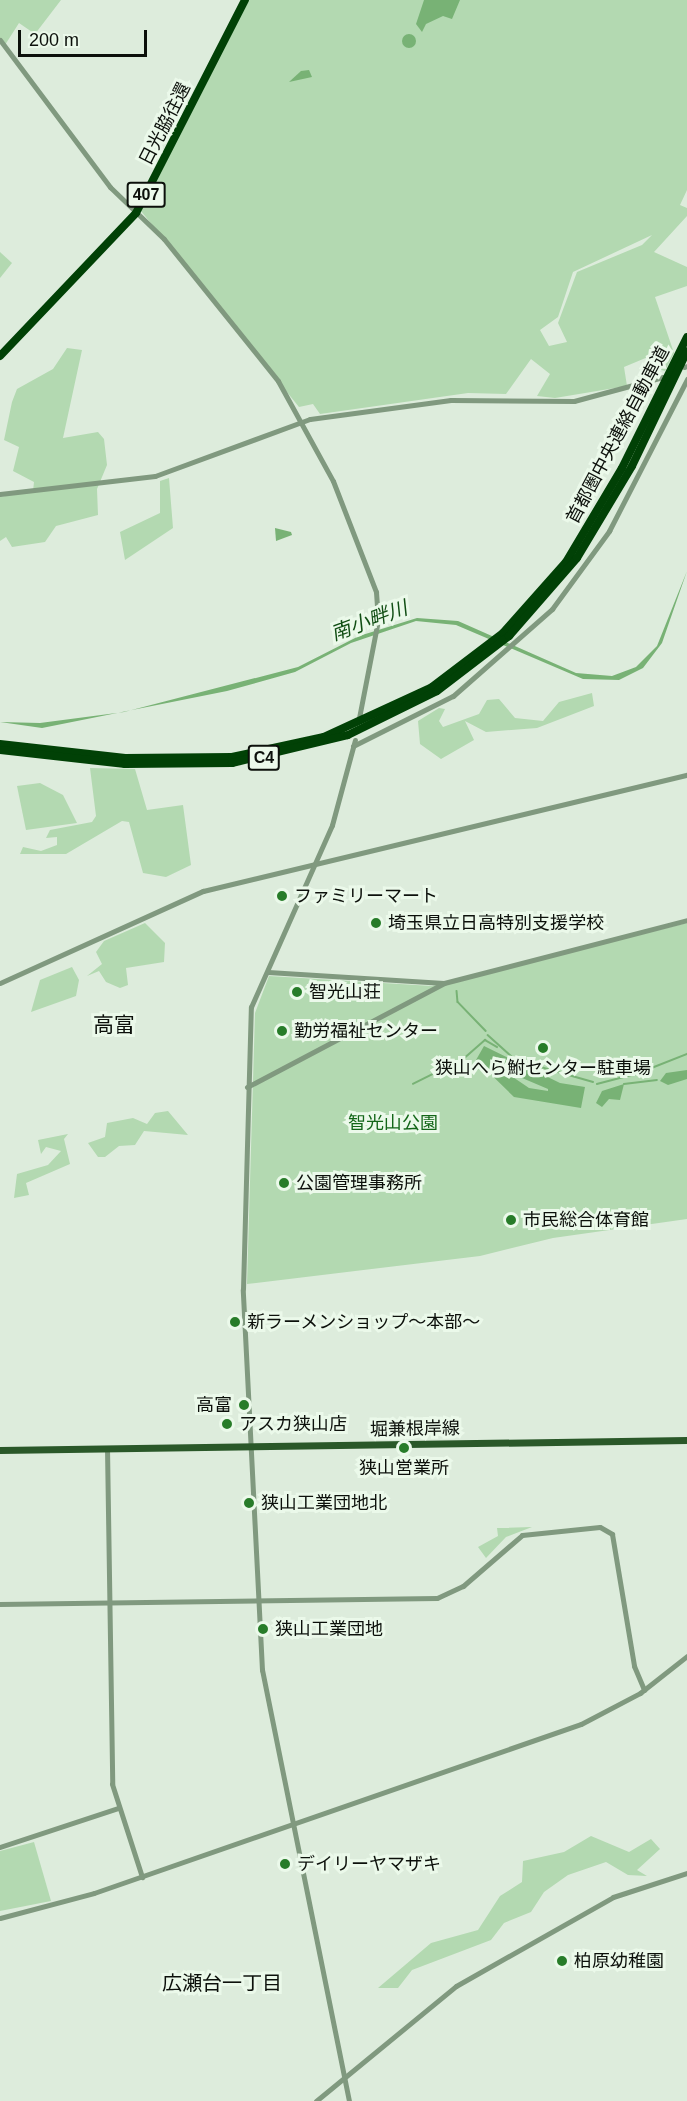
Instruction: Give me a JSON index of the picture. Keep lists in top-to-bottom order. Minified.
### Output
{"streets":{"highway":["日光脇往還","407","首都圏中央連絡自動車道","C4"],"main road":["堀兼根岸線"]},"districts":["高富","広瀬台一丁目"],"water":["南小畔川"],"parks":["智光山公園"],"places":["ファミリーマート","埼玉県立日高特別支援学校","智光山荘","勤労福祉センター","狭山へら鮒センター駐車場","公園管理事務所","市民総合体育館","新ラーメンショップ～本部～","高富","アスカ狭山店","狭山営業所","狭山工業団地北","狭山工業団地","デイリーヤマザキ","柏原幼稚園"],"scale_bar":"200 m"}
